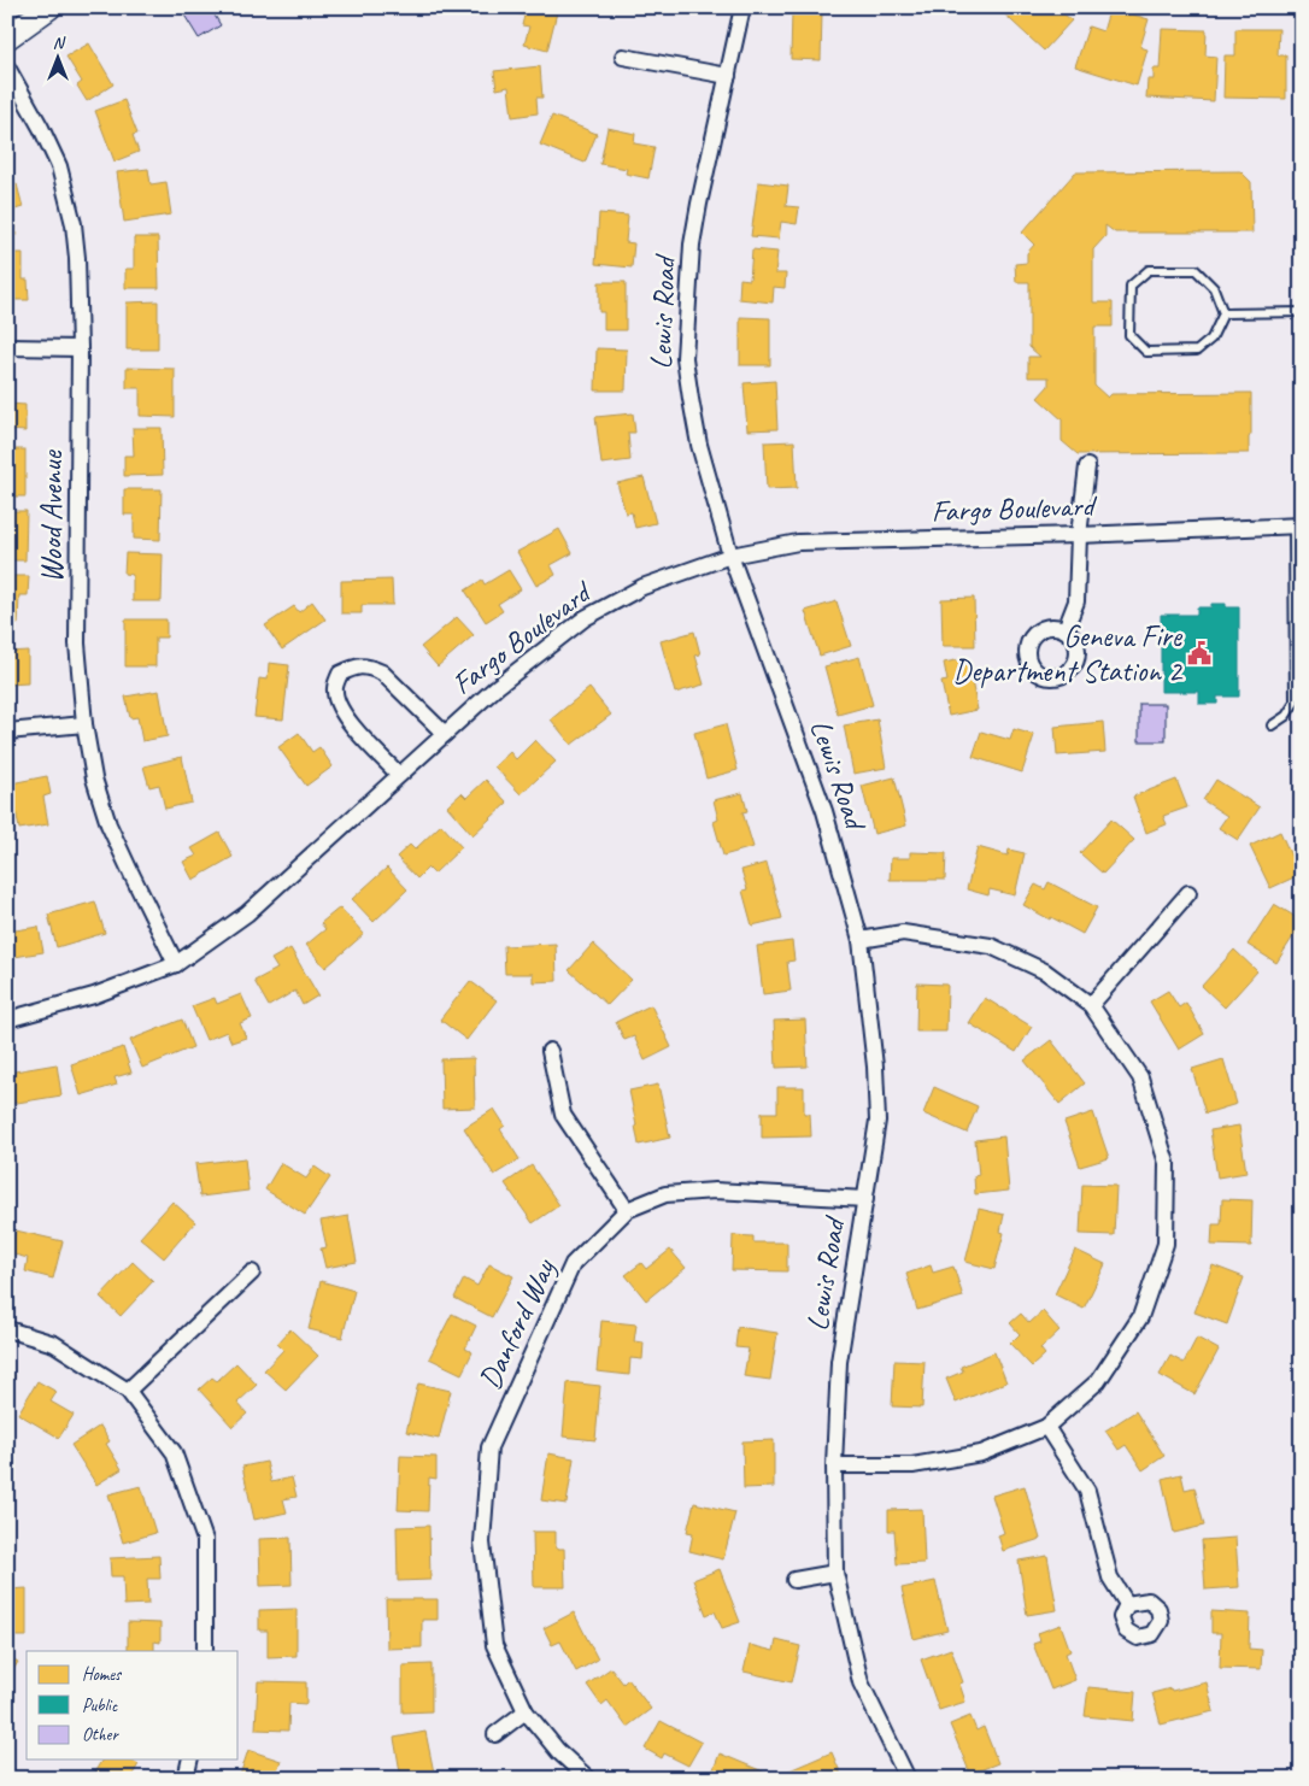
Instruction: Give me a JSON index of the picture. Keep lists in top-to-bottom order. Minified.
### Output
{"streets":{"street":["Lewis Road","Fargo Boulevard","Wood Avenue","Danford Way"]},"crossings":[["Lewis Road","Fargo Boulevard"],["Lewis Road","Danford Way"],["Fargo Boulevard","Wood Avenue"]],"places":{"public building":["Geneva Fire Department Station 2"]},"legend":["Homes","Public","Other"],"north":"top"}
